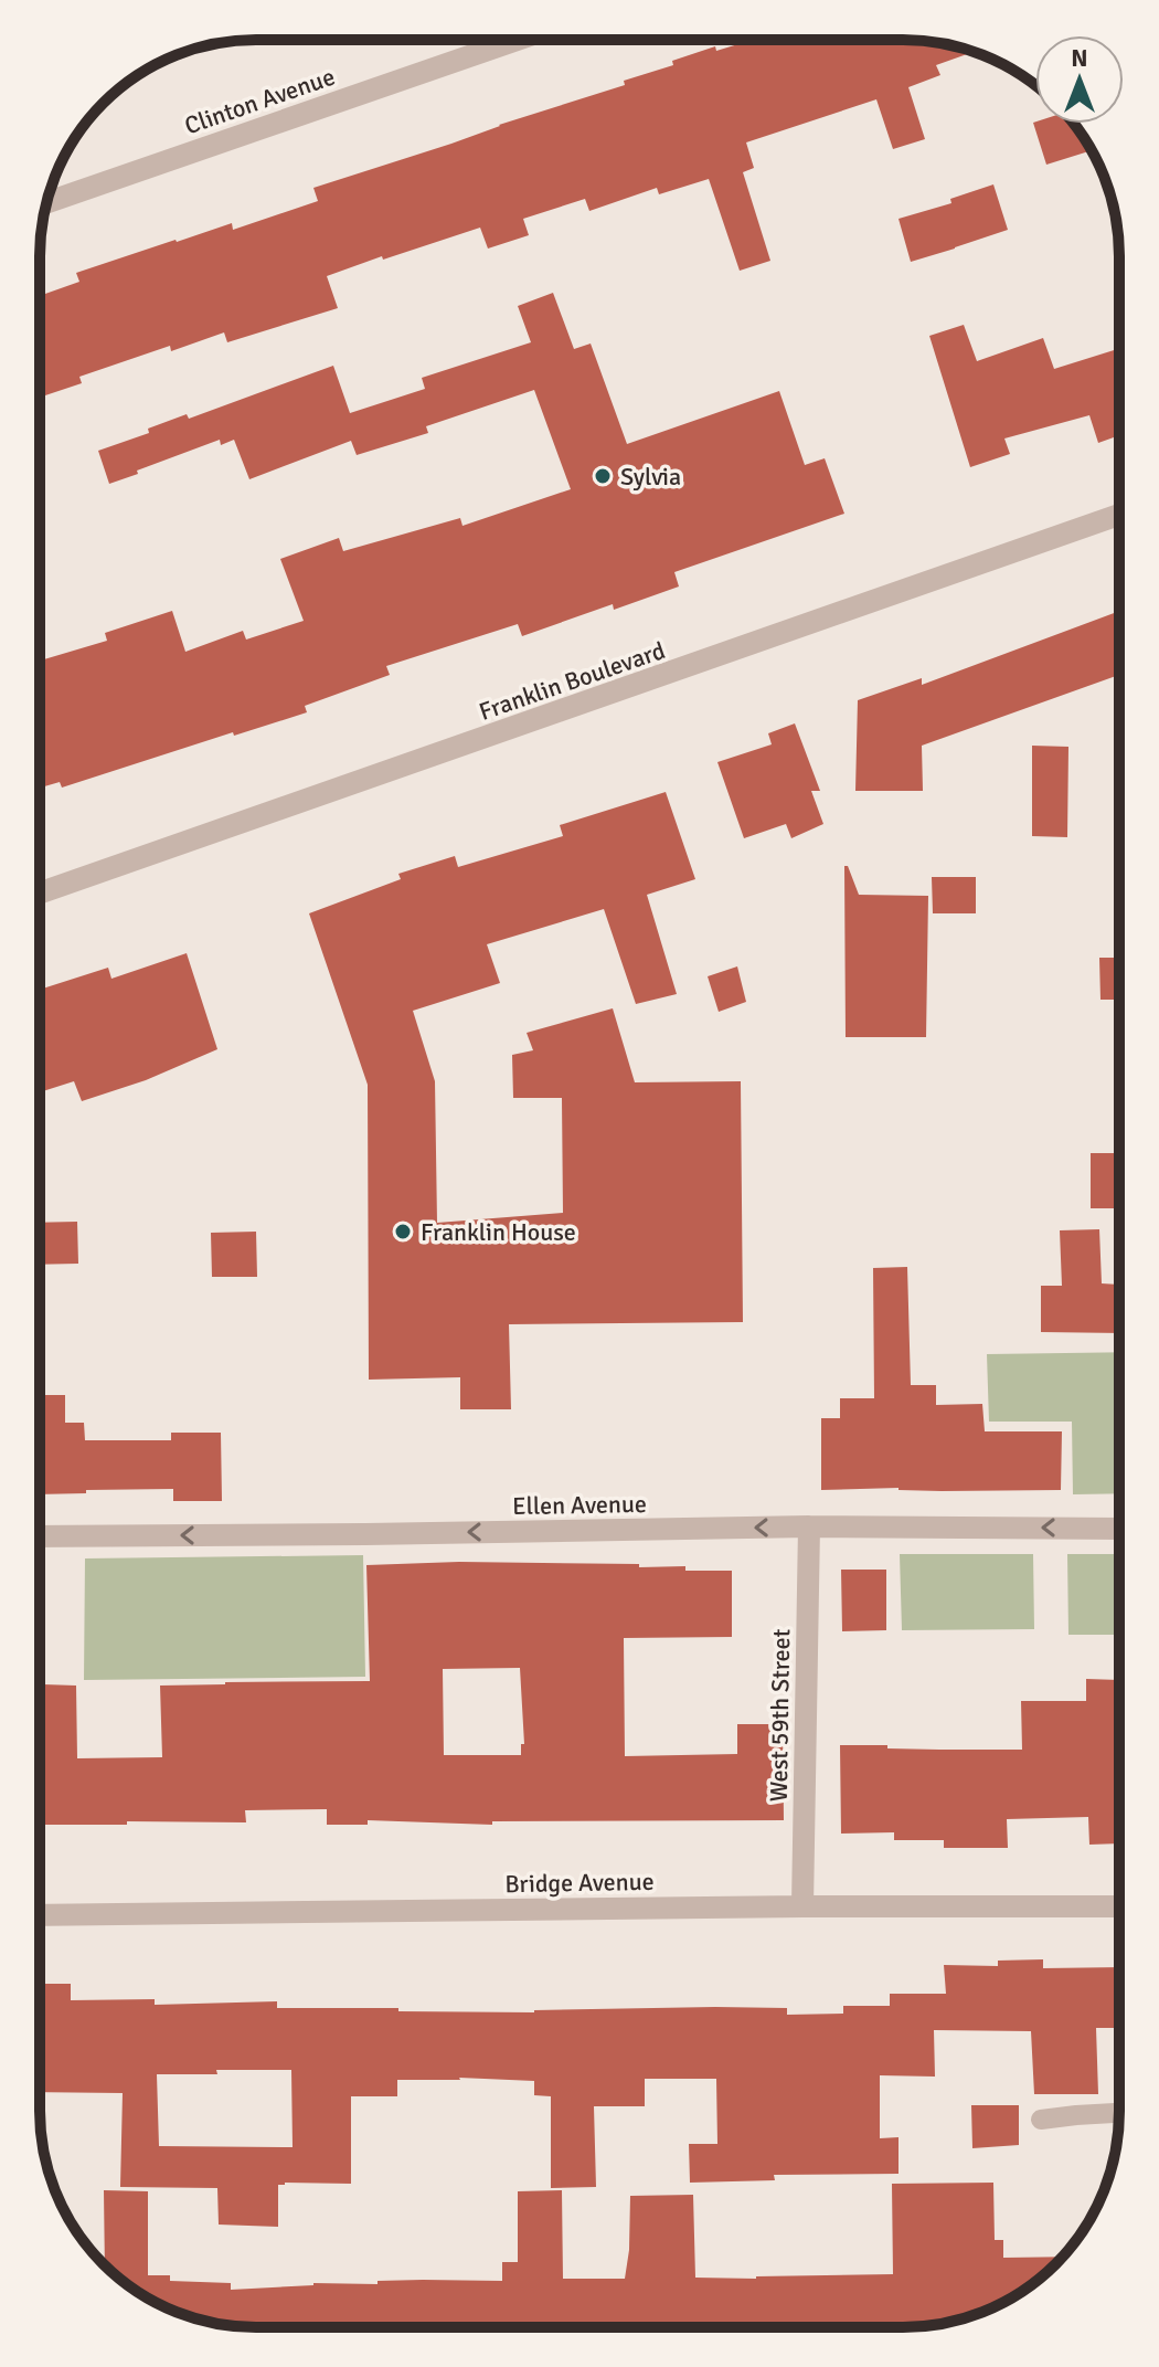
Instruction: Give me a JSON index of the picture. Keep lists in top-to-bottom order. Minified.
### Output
{"streets":{"street":["Clinton Avenue","Franklin Boulevard","Ellen Avenue","West 59th Street","Bridge Avenue"]},"crossings":[["Ellen Avenue","West 59th Street"],["West 59th Street","Bridge Avenue"]],"one_way":["Ellen Avenue"],"places":["Sylvia","Franklin House"],"north":"top"}
